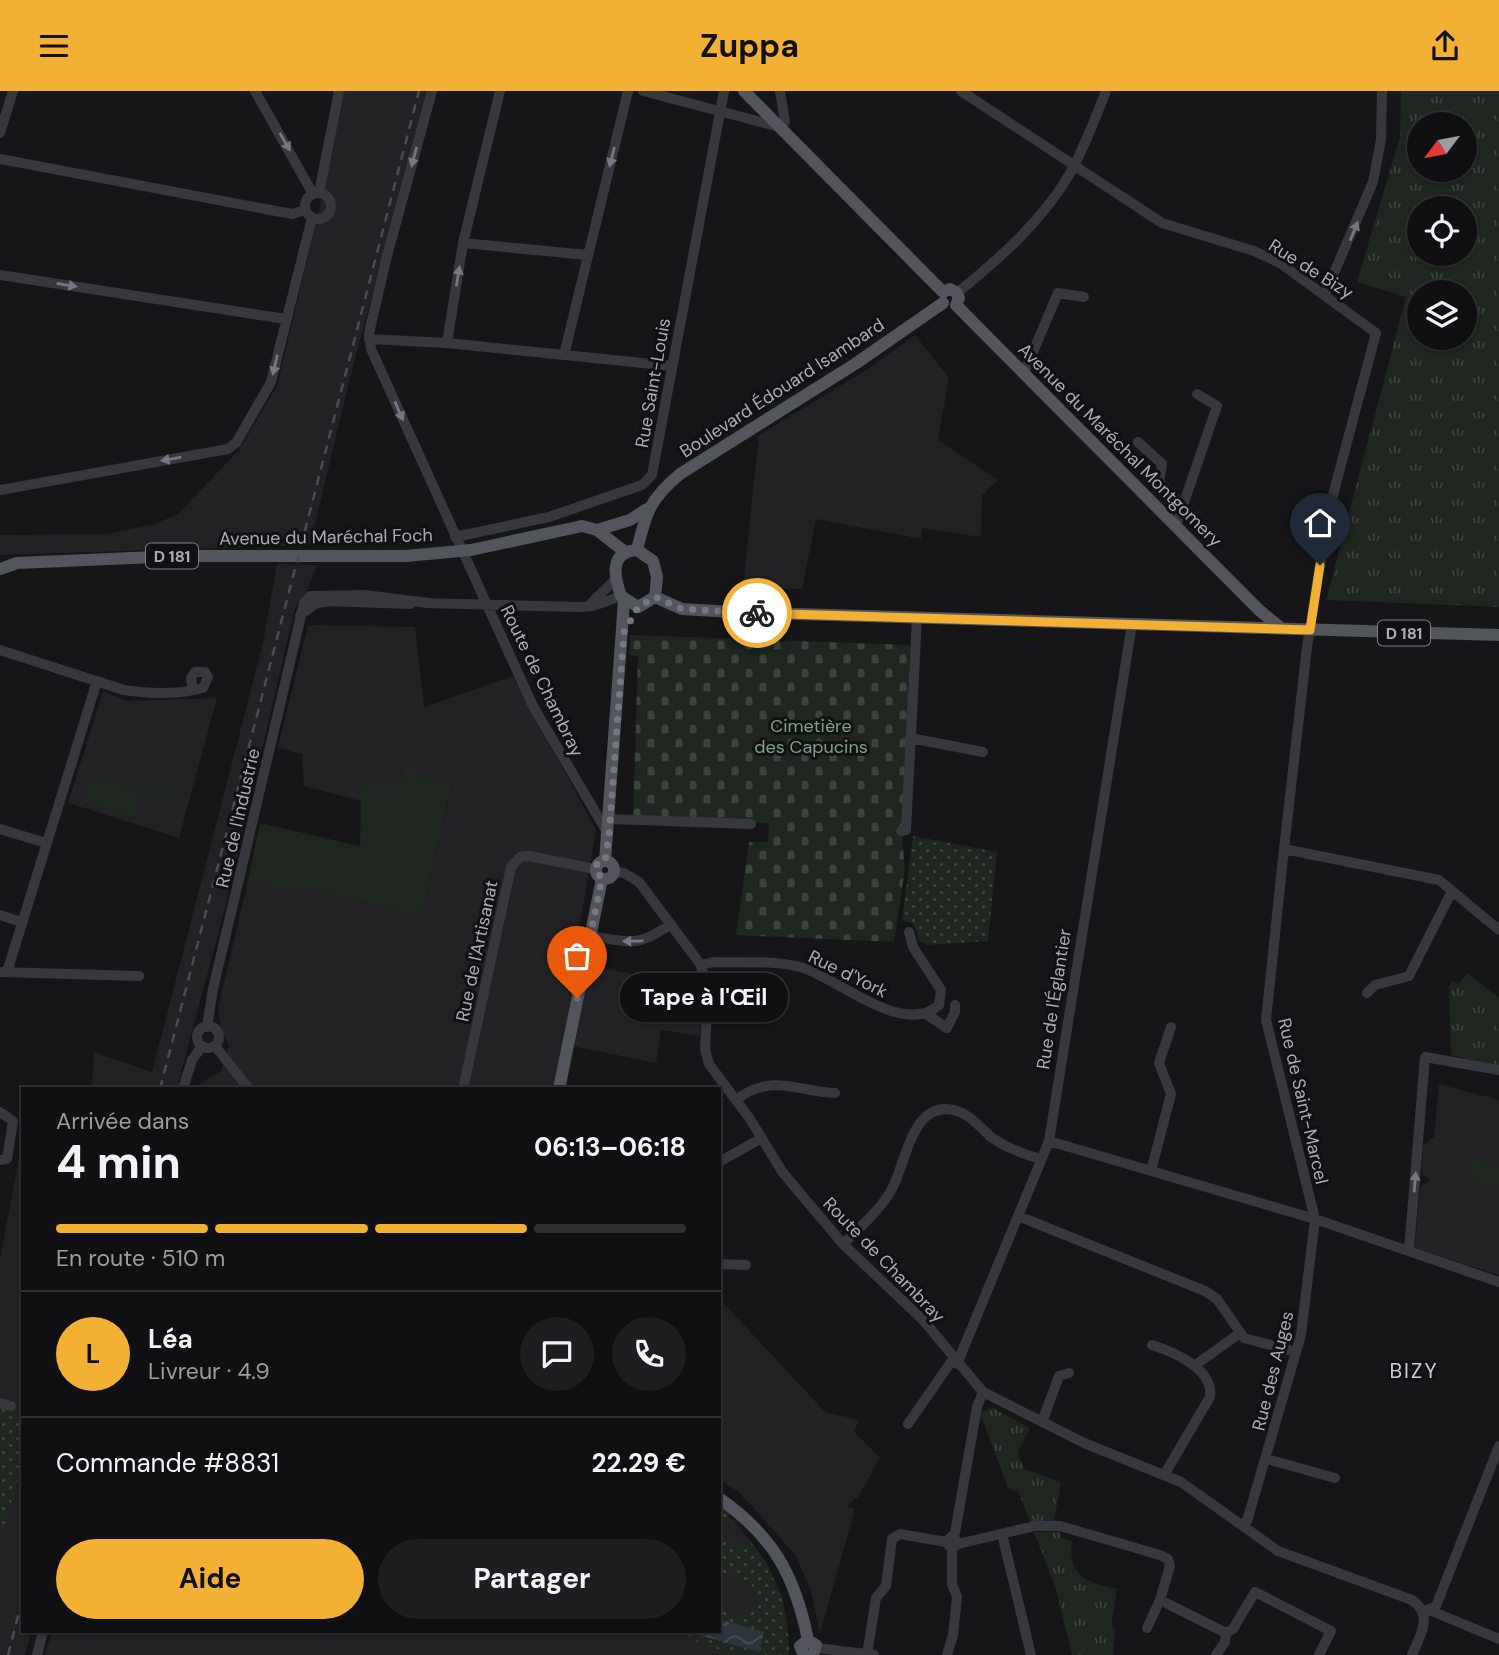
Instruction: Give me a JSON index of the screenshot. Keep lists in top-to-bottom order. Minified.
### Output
{"streets":{"main road":["Boulevard Édouard Isambard","Avenue du Maréchal Montgomery","Avenue du Maréchal Foch","D 181"],"street":["Rue de Bizy","Rue Saint-Louis","Route de Chambray","Rue de l'Industrie","Rue de l'Artisanat","Rue d'York","Rue de l'Églantier","Rue de Saint-Marcel","Rue des Auges"]},"crossings":[["Rue de Bizy","D 181"],["Rue de Bizy","Rue de Saint-Marcel"],["Rue Saint-Louis","Route de Chambray"],["Boulevard Édouard Isambard","Avenue du Maréchal Montgomery"],["Boulevard Édouard Isambard","Avenue du Maréchal Foch"],["Boulevard Édouard Isambard","D 181"],["Avenue du Maréchal Montgomery","D 181"],["D 181","Rue de l'Églantier"],["D 181","Rue de Saint-Marcel"],["Route de Chambray","Rue de l'Industrie"],["Route de Chambray","Rue de l'Artisanat"],["Route de Chambray","Rue d'York"],["Route de Chambray","Rue de l'Églantier"],["Route de Chambray","Rue des Auges"],["Rue de Saint-Marcel","Rue des Auges"]],"districts":["BIZY"],"parks":["Cimetière des Capucins"],"places":["Tape à l'Œil"],"north":"bottom left","page":{"header":"Zuppa","bubble":"Tape à l'Œil","heading":["4 min","Arrivée dans","06:13–06:18"],"panel":["Léa","Livreur · 4.9","Commande #8831","22.29 €"],"bar":"En route · 510 m","round":"L","buttons":["Aide","Partager"]}}
